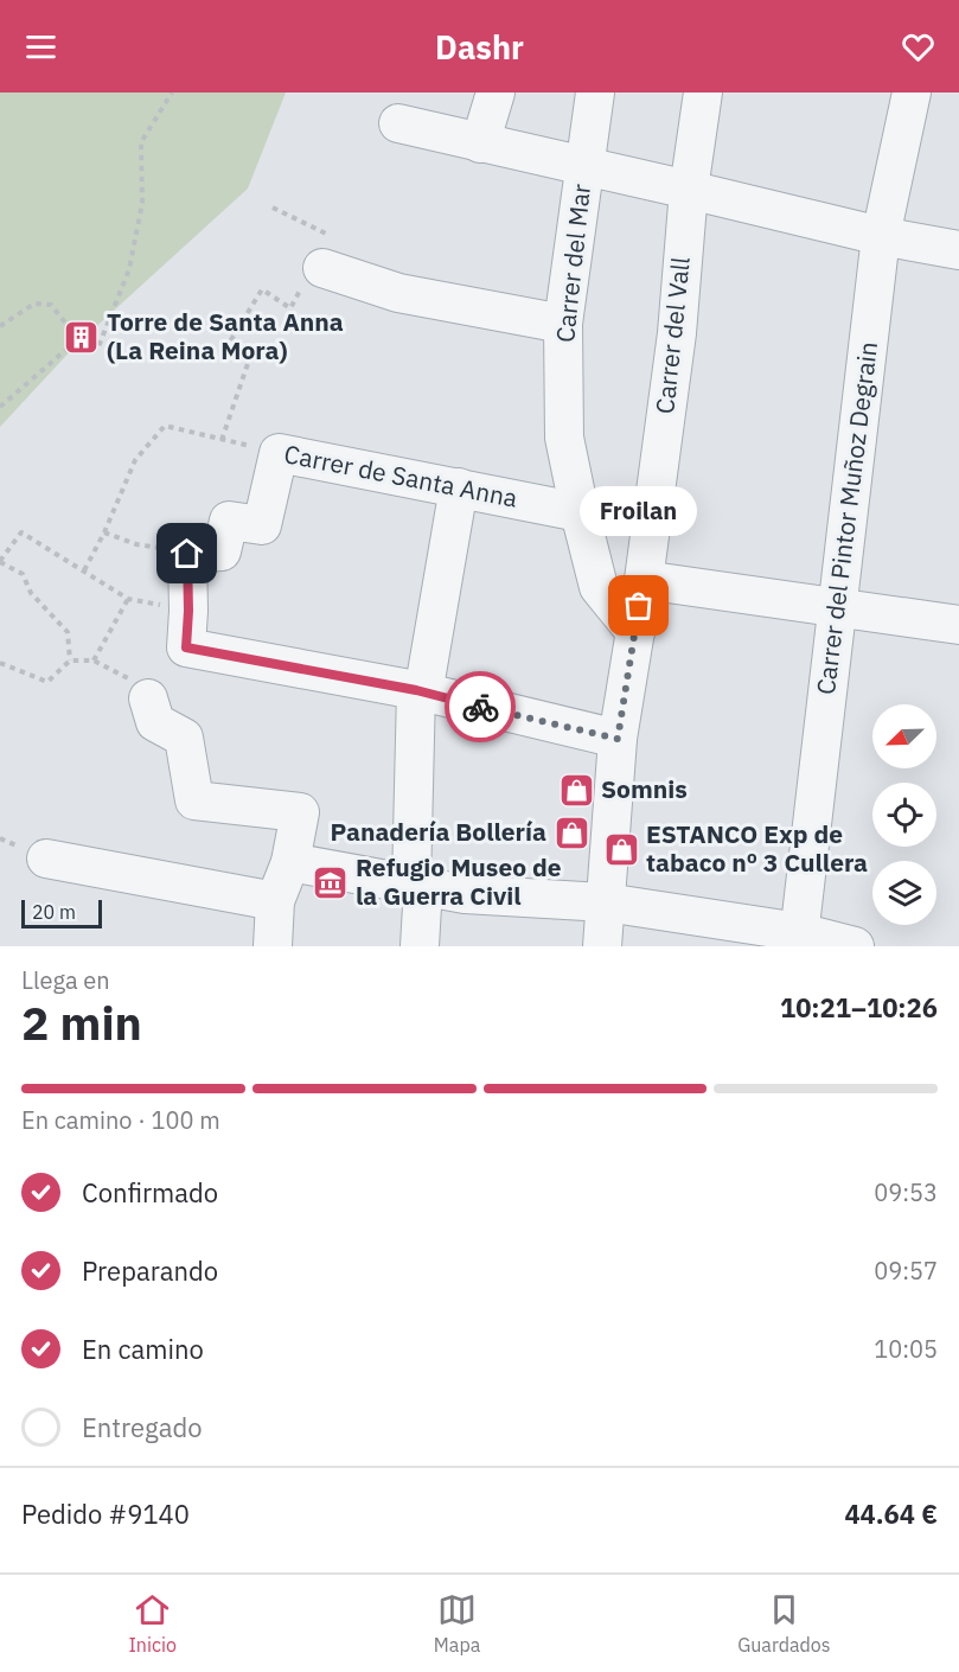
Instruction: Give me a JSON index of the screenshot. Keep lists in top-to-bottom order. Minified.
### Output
{"streets":{"street":["Carrer del Mar","Carrer del Vall","Carrer de Santa Anna","Carrer del Pintor Muñoz Degrain"]},"crossings":[["Carrer del Mar","Carrer del Vall"],["Carrer del Mar","Carrer de Santa Anna"]],"places":{"building":["Torre de Santa Anna (La Reina Mora)"],"other":["Froilan"],"shop":["Somnis","Panadería Bollería","ESTANCO Exp de tabaco nº 3 Cullera"],"museum":["Refugio Museo de la Guerra Civil"]},"scale_bar":"20 m","north":"bottom left","page":{"header":"Dashr","bubble":"Froilan","scale":"20 m","heading":["2 min","Llega en","10:21–10:26"],"panel":["Pedido #9140","44.64 €"],"bar":"En camino · 100 m","list":[["Confirmado","09:53"],["Preparando","09:57"],["En camino","10:05"],"Entregado"],"tabs":["Inicio","Mapa","Guardados"]}}
